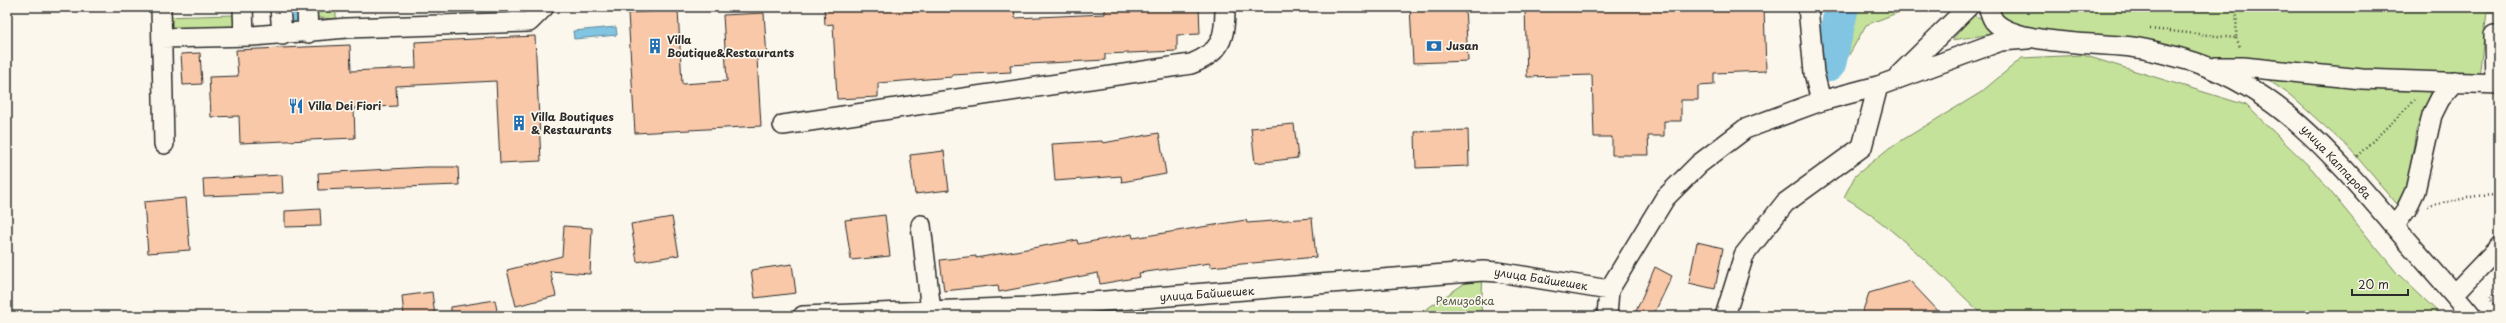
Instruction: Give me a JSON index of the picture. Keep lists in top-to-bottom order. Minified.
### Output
{"streets":{"street":["улица Каппарова","улица Байшешек"]},"parks":["Ремизовка"],"places":{"building":["Villa Boutique&Restaurants","Villa Boutiques & Restaurants"],"bank":["Jusan"],"restaurant":["Villa Dei Fiori"]},"scale_bar":"20 m"}
